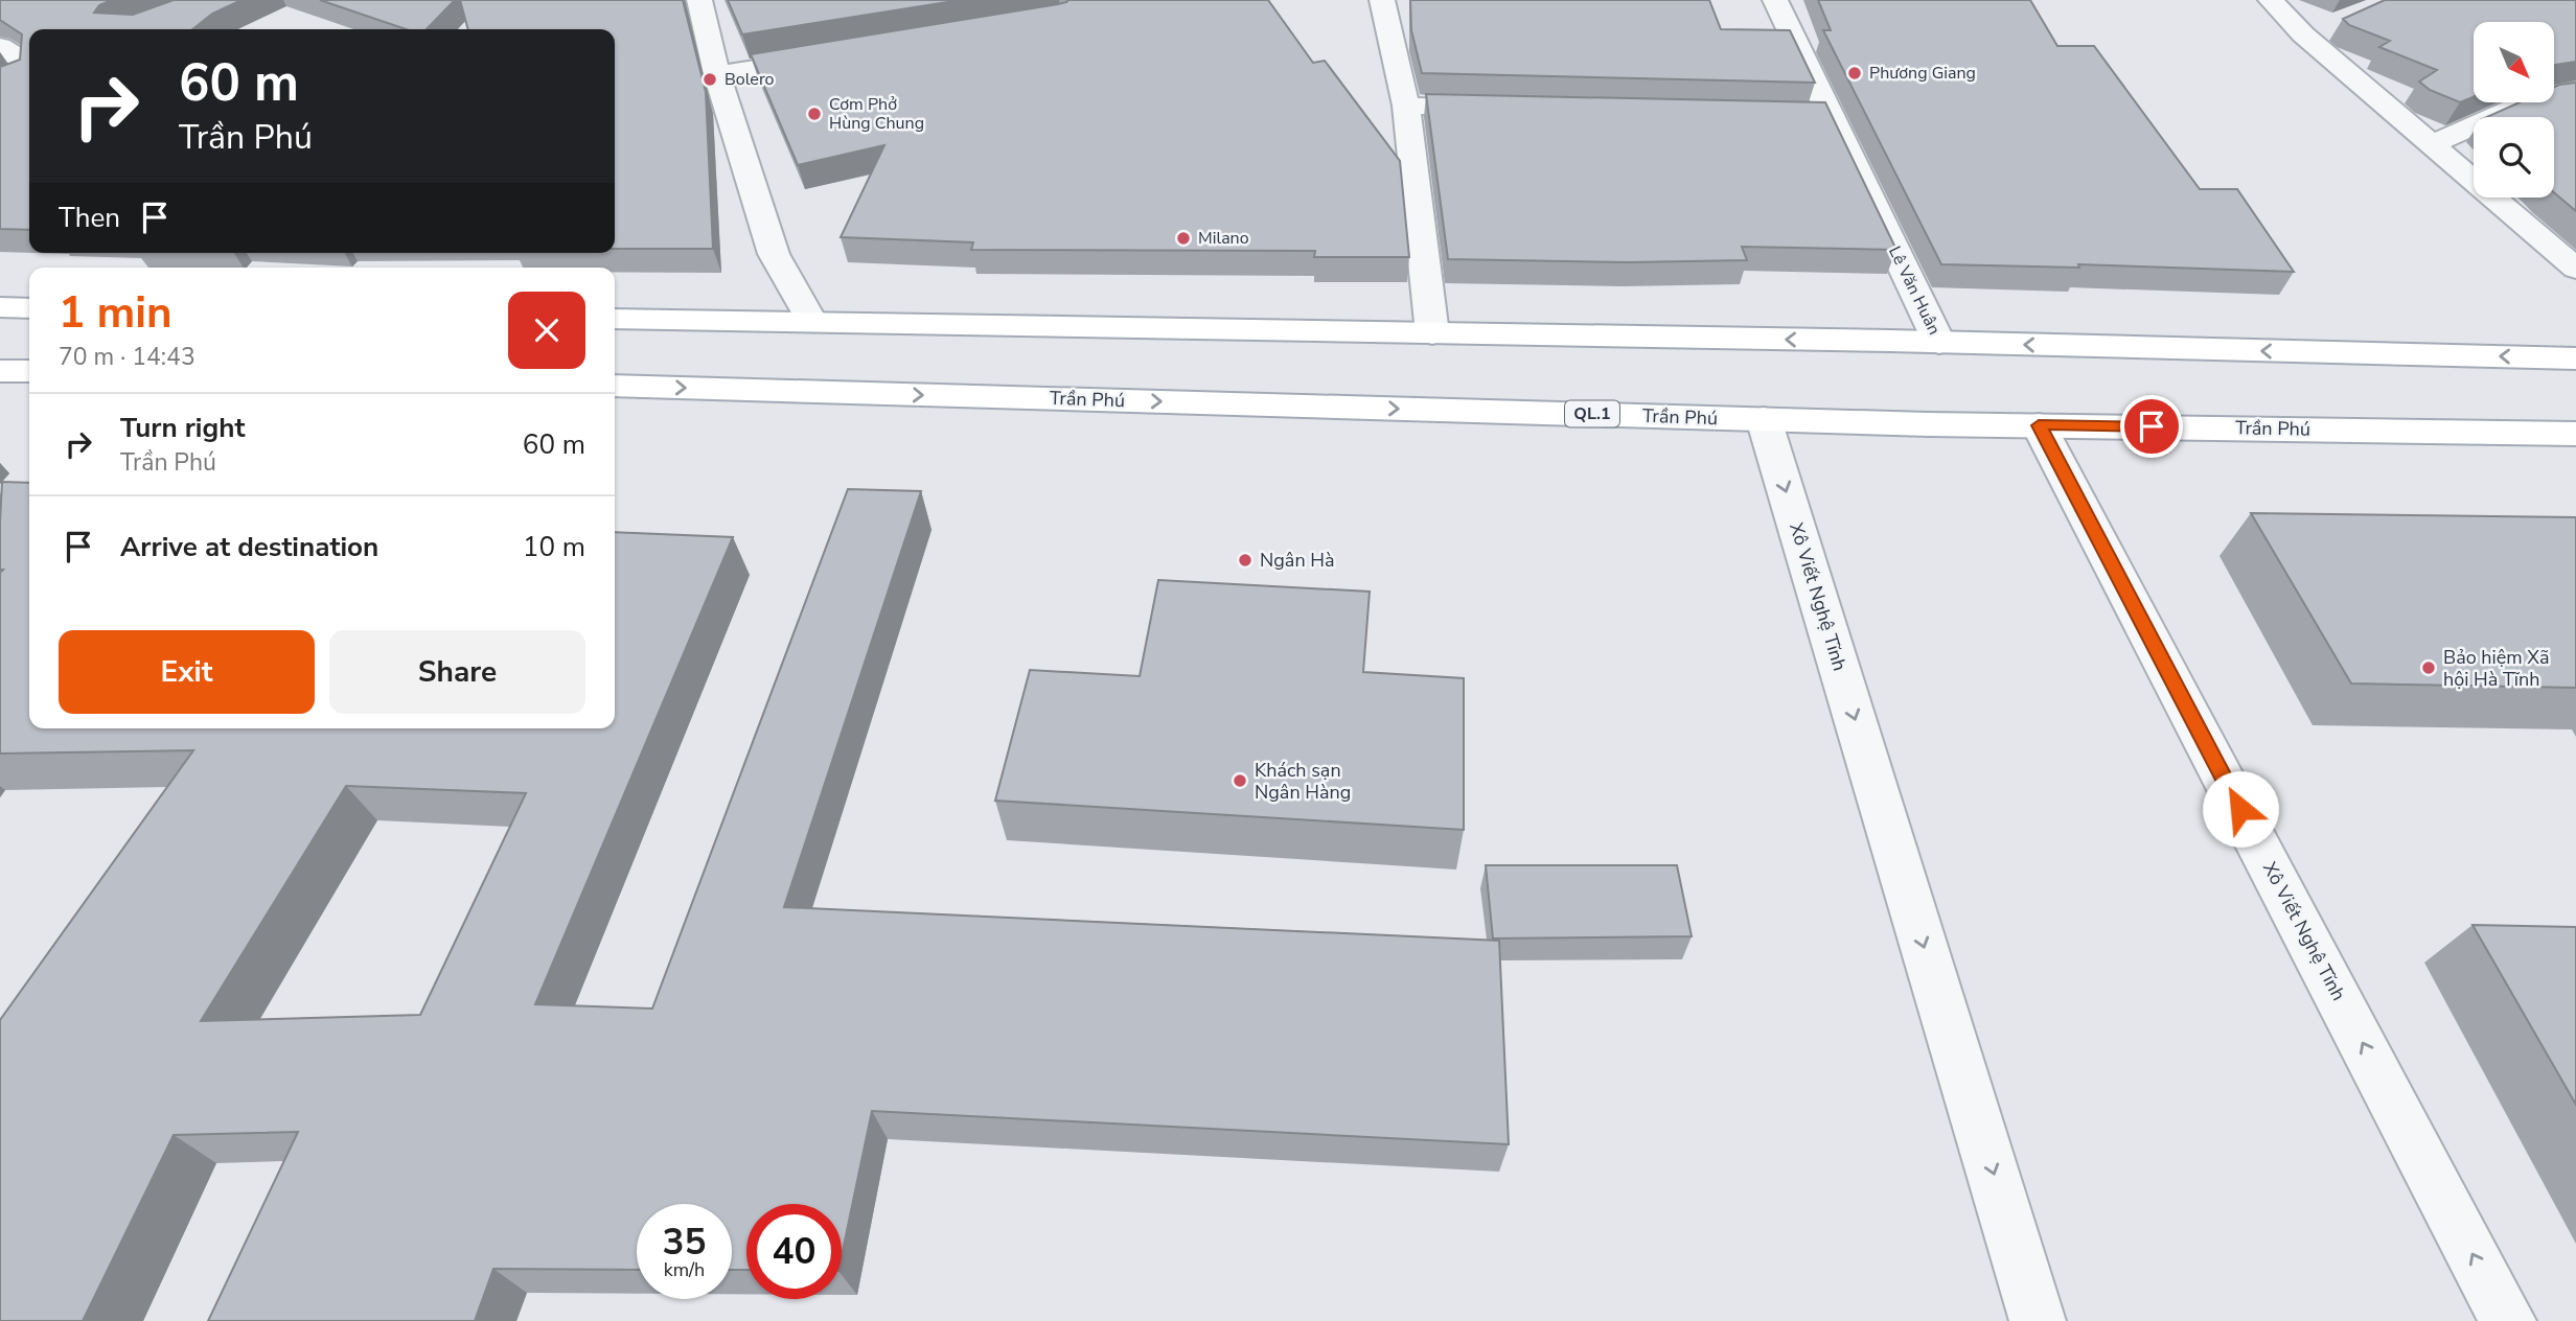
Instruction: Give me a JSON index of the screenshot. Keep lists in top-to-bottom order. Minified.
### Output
{"streets":{"main road":["Trần Phú","QL.1"],"street":["Lê Văn Huân","Xô Viết Nghệ Tĩnh"]},"crossings":[["Trần Phú","Xô Viết Nghệ Tĩnh"]],"places":["Phương Giang","Bolero","Cơm Phở Hùng Chung","Milano","Ngân Hà","Bảo hiệm Xã hội Hà Tĩnh","Khách sạn Ngân Hàng"],"north":"bottom right","page":{"turn":["60 m","Trần Phú"],"then":"Then","heading":["1 min","70 m · 14:43"],"list":[{"name":"Turn right","note":"Trần Phú","value":"60 m"},{"name":"Arrive at destination","value":"10 m"}],"buttons":["Exit","Share"],"speed":"35 km/h","limit":"40"}}
